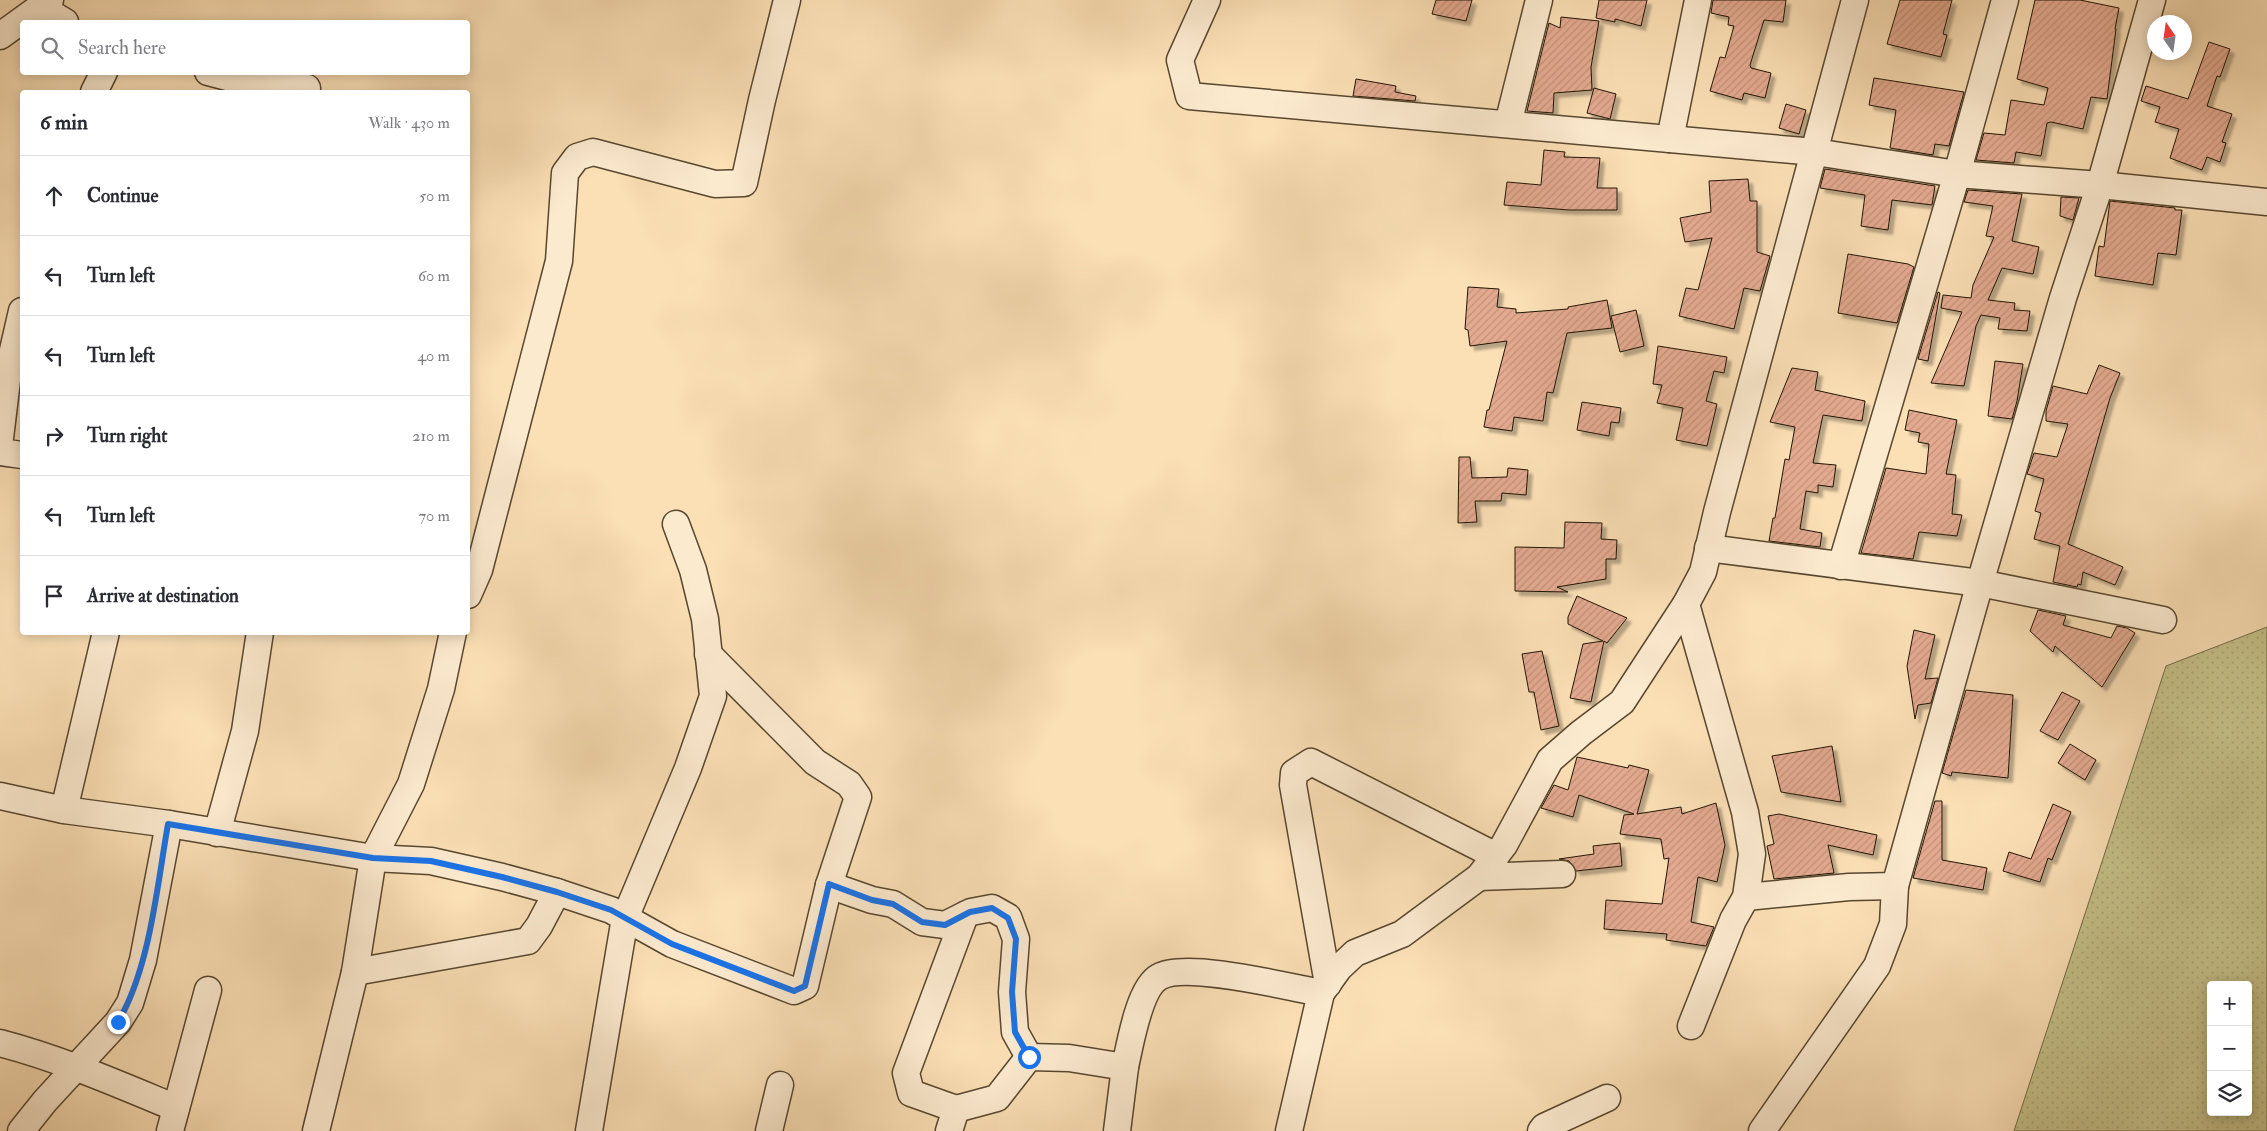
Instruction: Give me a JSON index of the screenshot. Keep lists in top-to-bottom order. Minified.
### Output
{"north":"top","page":{"search":"Search here","heading":["6 min","Walk · 430 m"],"list":[["Continue","50 m"],["Turn left","60 m"],["Turn left","40 m"],["Turn right","210 m"],["Turn left","70 m"],"Arrive at destination"],"map_buttons":["+","−"]}}
